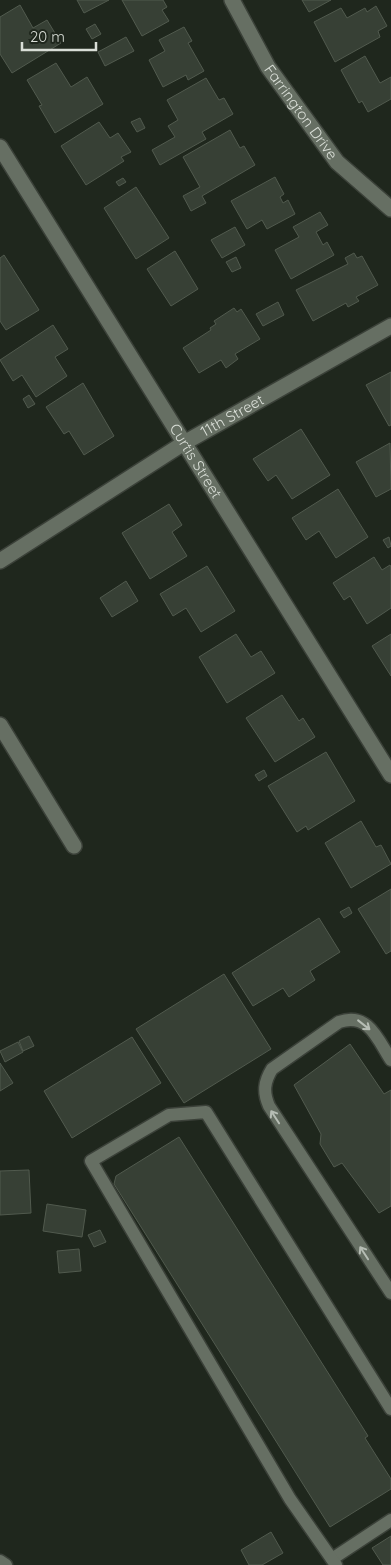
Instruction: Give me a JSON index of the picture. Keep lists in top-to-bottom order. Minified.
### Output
{"streets":{"street":["Farrington Drive","11th Street","Curtis Street"]},"crossings":[["11th Street","Curtis Street"]],"scale_bar":"20 m"}
